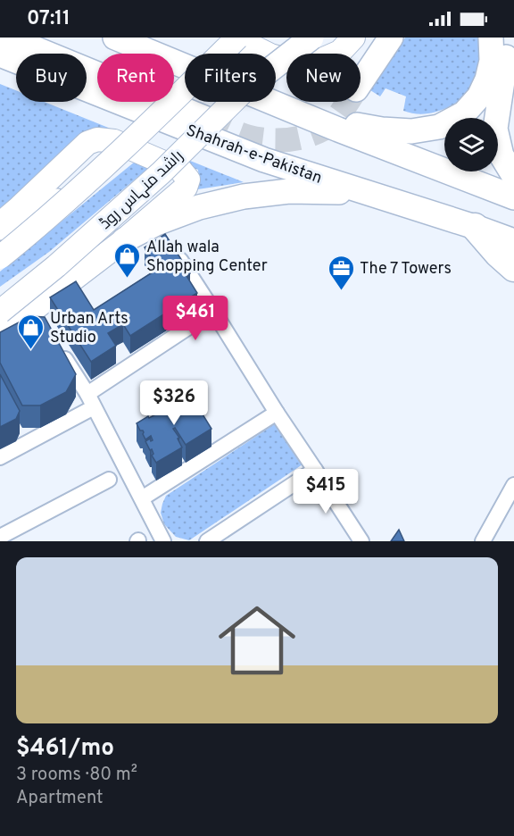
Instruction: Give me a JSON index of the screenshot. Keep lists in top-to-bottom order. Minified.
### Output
{"streets":{"highway":["Shahrah-e-Pakistan"],"main road":["راشد منہاس روڈ"]},"places":{"shop":["Allah wala Shopping Center","Urban Arts Studio"],"office":["The 7 Towers"]},"page":{"status":"07:11","chip":["Buy","Rent","Filters","New"],"price":["$461","$326","$415"],"list":[{"name":"$461/mo","note":"3 rooms · 80 m² · Apartment"}]}}
